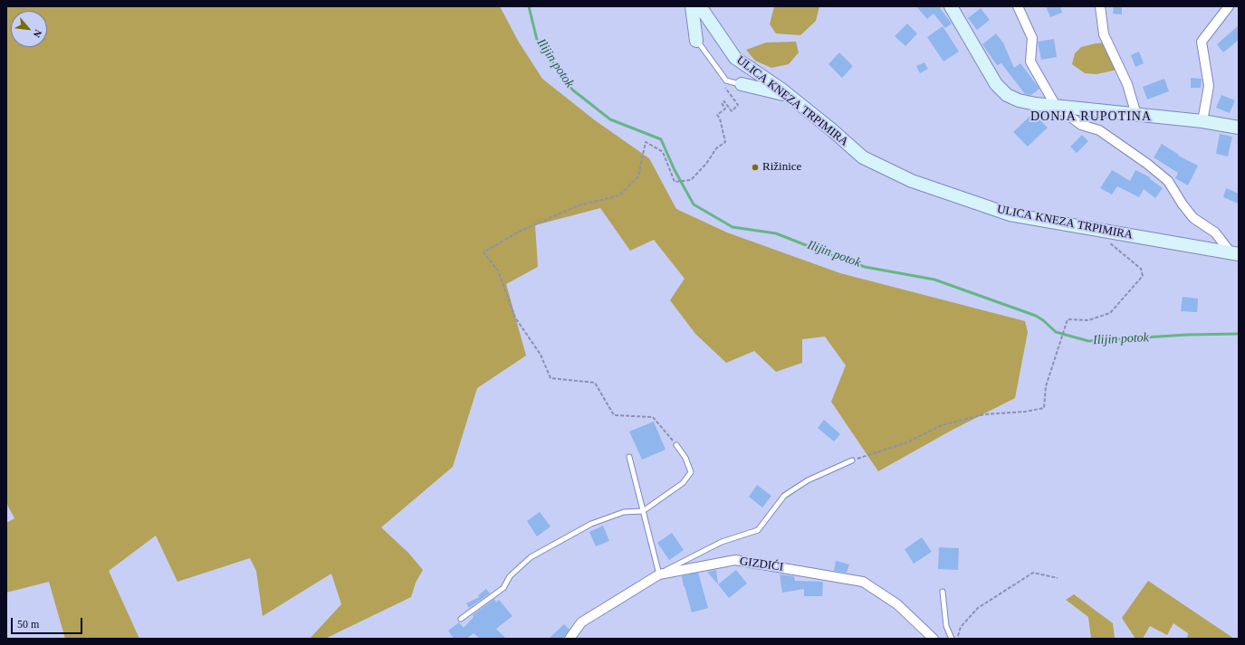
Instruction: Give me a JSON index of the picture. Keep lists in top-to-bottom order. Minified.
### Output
{"streets":{"main road":["ULICA KNEZA TRPIMIRA"],"street":["GIZDIĆI"]},"districts":["DONJA RUPOTINA"],"water":["Ilijin potok"],"places":["Rižinice"],"scale_bar":"50 m","north":"bottom right"}
